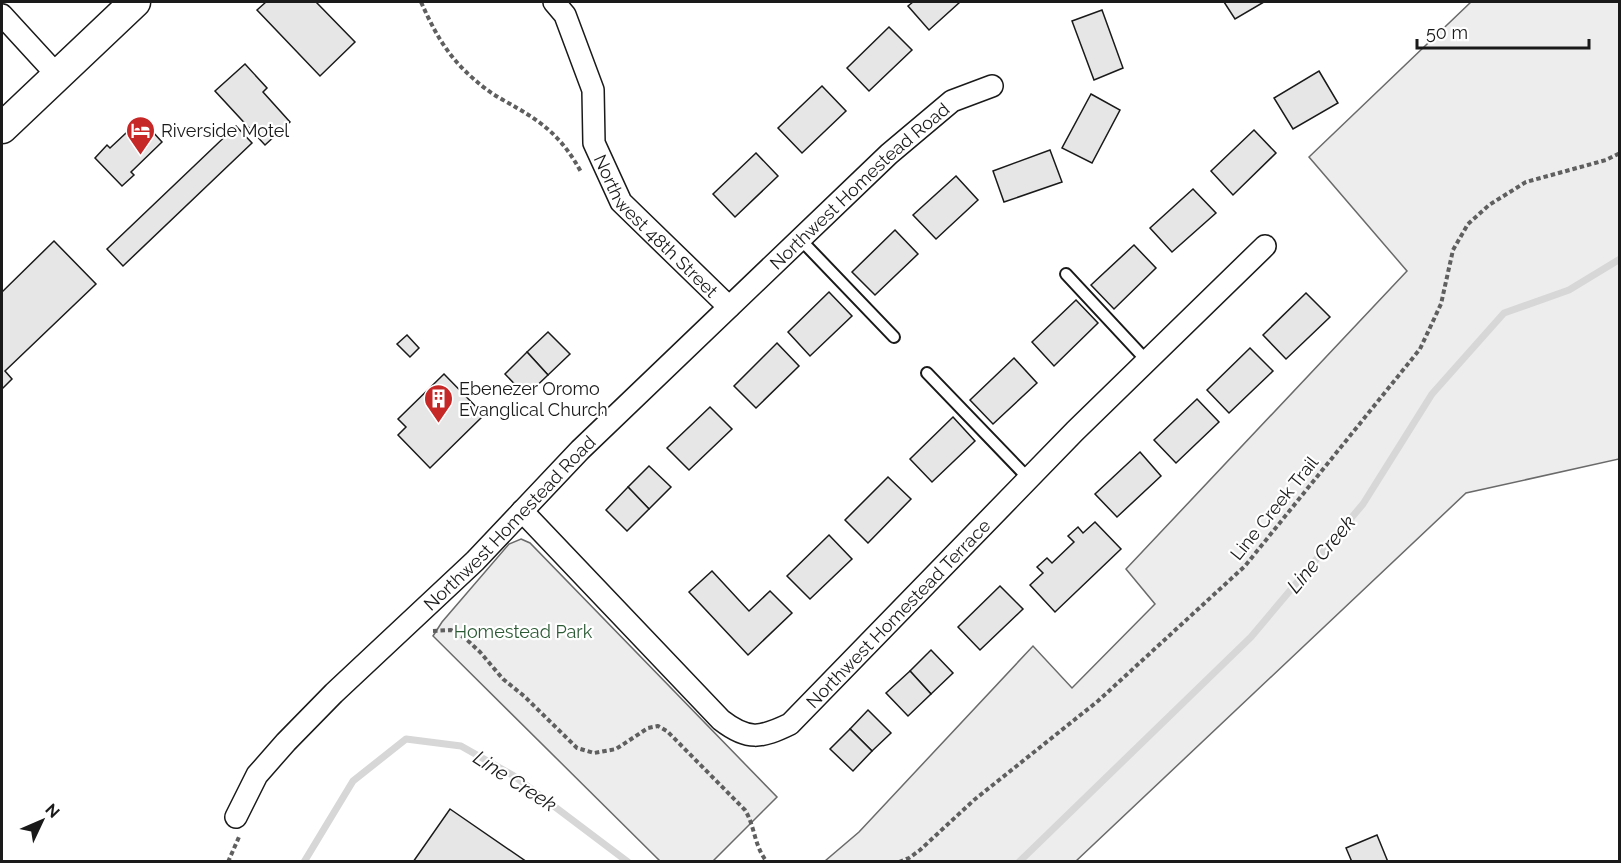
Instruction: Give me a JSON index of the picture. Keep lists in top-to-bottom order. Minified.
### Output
{"streets":{"street":["Northwest Homestead Road","Northwest 48th Street","Northwest Homestead Terrace"],"path":["Line Creek Trail"]},"crossings":[["Northwest Homestead Road","Northwest 48th Street"],["Northwest Homestead Road","Northwest Homestead Terrace"]],"water":["Line Creek"],"parks":["Homestead Park"],"places":{"hotel":["Riverside Motel"],"building":["Ebenezer Oromo Evanglical Church"]},"scale_bar":"50 m","north":"top right"}
